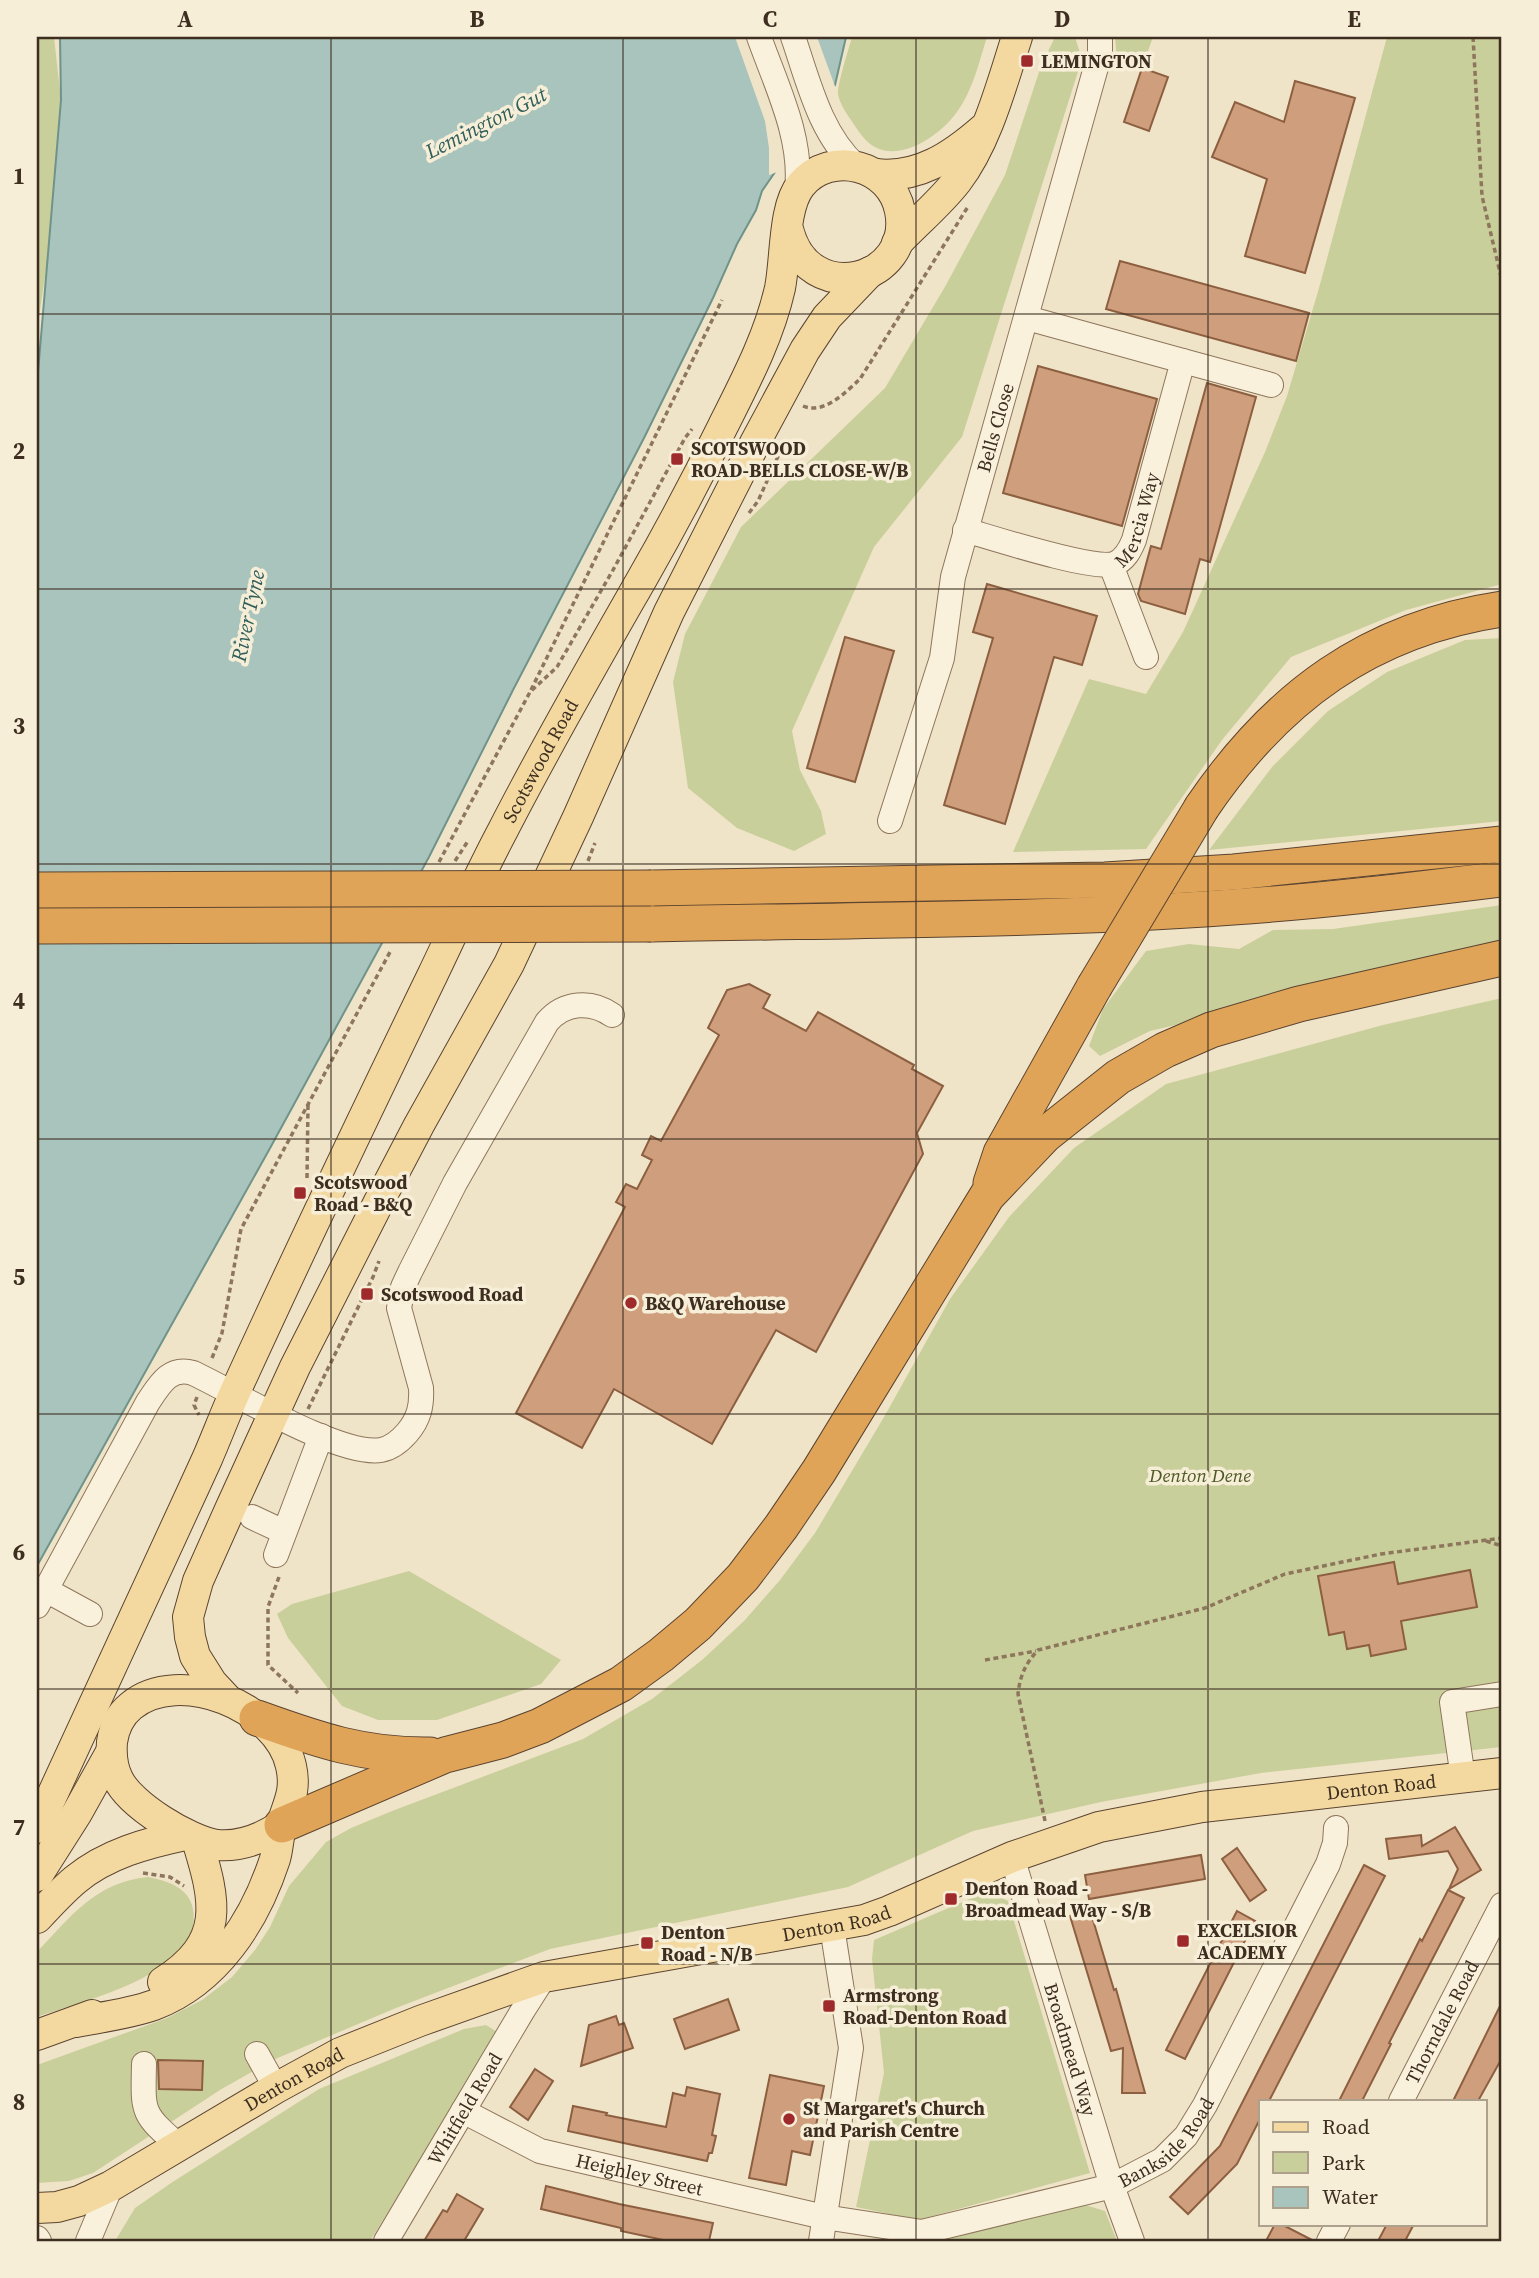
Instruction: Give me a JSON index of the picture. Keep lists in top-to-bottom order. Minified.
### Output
{"streets":{"main road":["Scotswood Road","Denton Road"],"street":["Bells Close","Mercia Way","Thorndale Road","Broadmead Way","Whitfield Road","Bankside Road","Heighley Street"]},"crossings":[["Bells Close","Mercia Way"],["Denton Road","Broadmead Way"],["Denton Road","Whitfield Road"],["Broadmead Way","Bankside Road"],["Whitfield Road","Heighley Street"],["Bankside Road","Heighley Street"]],"water":["Lemington Gut","River Tyne"],"parks":["Denton Dene"],"places":{"transit":["LEMINGTON","SCOTSWOOD ROAD-BELLS CLOSE-W/B","Scotswood Road - B&Q","Scotswood Road","Denton Road - Broadmead Way - S/B","EXCELSIOR ACADEMY","Denton Road - N/B","Armstrong Road-Denton Road"],"other":["B&Q Warehouse","St Margaret's Church and Parish Centre"]},"legend":["Road","Park","Water"],"grid":{"columns":["A","B","C","D","E"],"rows":["1","2","3","4","5","6","7","8"]}}
